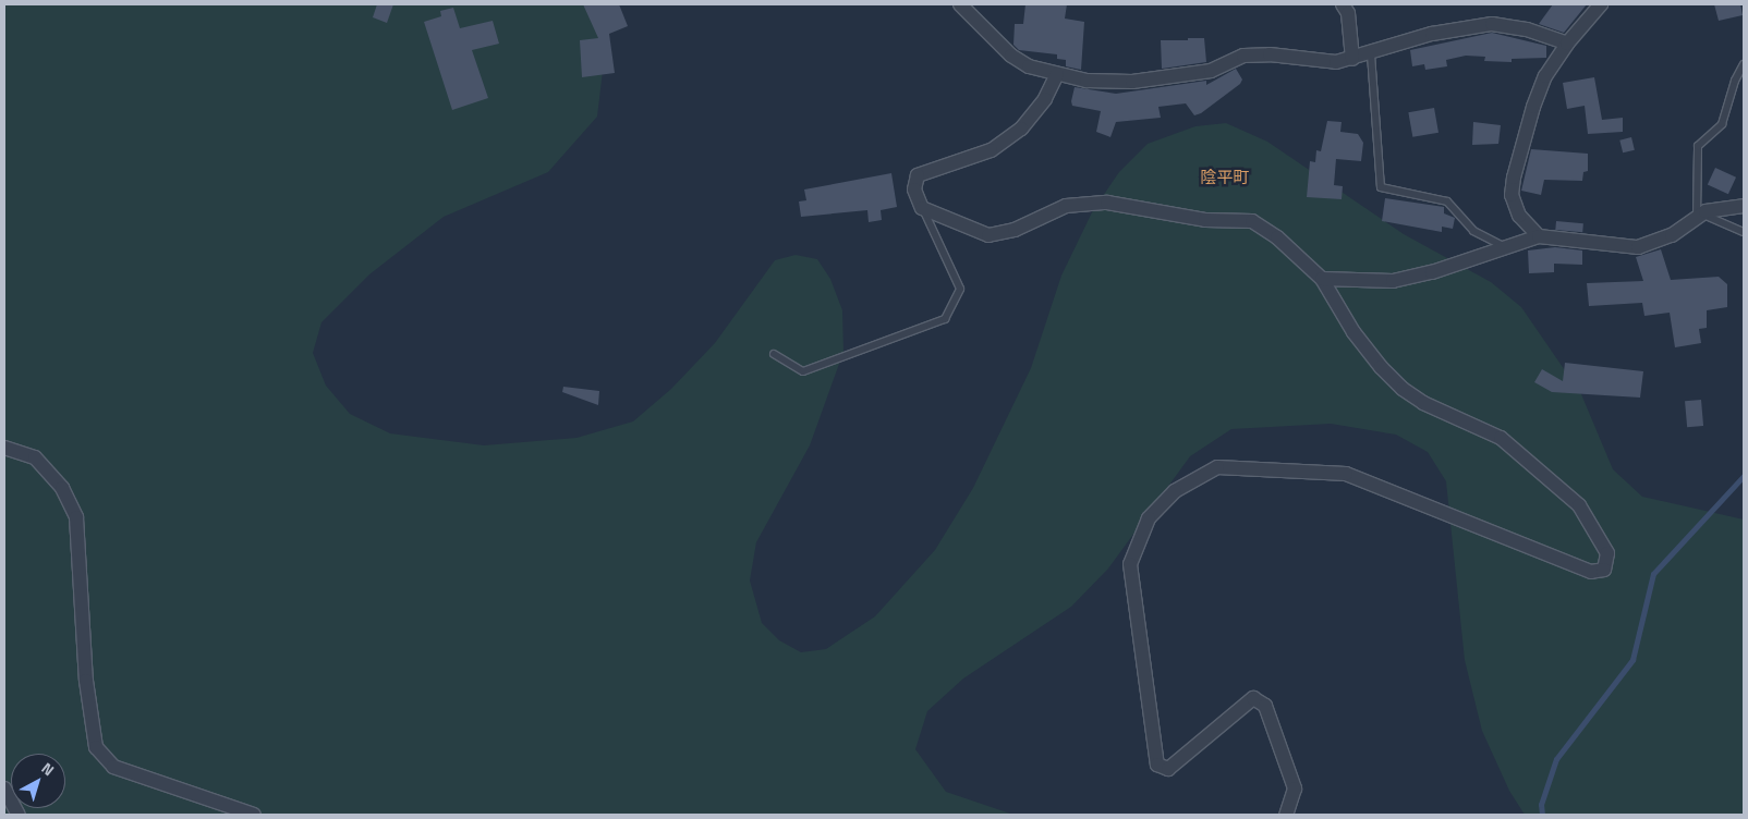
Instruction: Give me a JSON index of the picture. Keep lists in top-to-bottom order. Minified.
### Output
{"districts":["陰平町"],"north":"top right"}
